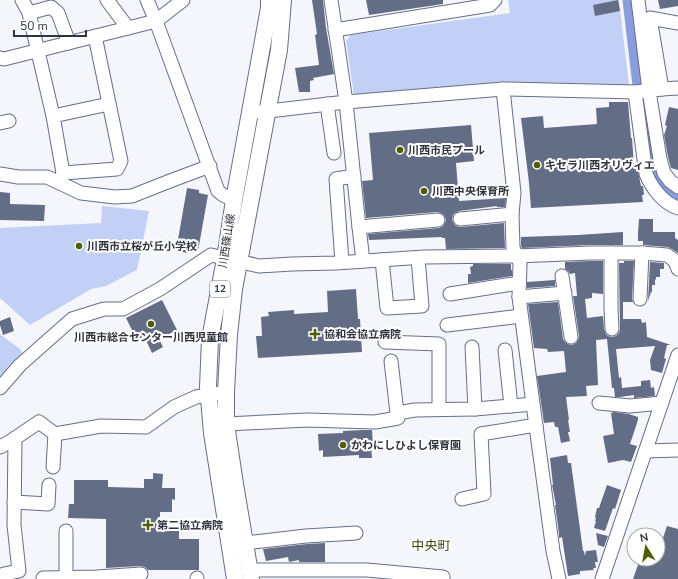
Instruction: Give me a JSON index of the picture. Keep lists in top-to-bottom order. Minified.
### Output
{"streets":{"main road":["川西篠山線","12"]},"districts":["中央町"],"places":{"other":["川西市民プール","キセラ川西オリヴィエ","川西中央保育所","川西市立桜が丘小学校","川西市総合センター川西児童館","かわにしひよし保育園"],"health":["協和会協立病院","第二協立病院"]},"scale_bar":"50 m","north":"top"}
